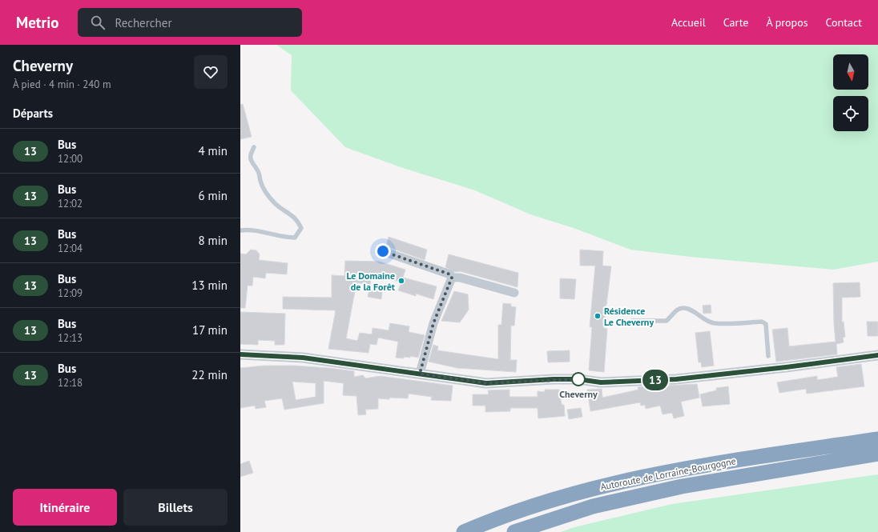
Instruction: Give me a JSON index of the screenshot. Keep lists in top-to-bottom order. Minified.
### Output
{"streets":{"highway":["Autoroute de Lorraine-Bourgogne"]},"places":["Le Domaine de la Forêt","Résidence Le Cheverny","Cheverny"],"lines":["bus line 13"],"north":"bottom","page":{"header":"Metrio","search":"Rechercher","nav":["Accueil","Carte","À propos","Contact"],"heading":[["Cheverny","À pied · 4 min · 240 m"],"Départs"],"on_map":"13","list":[{"mark":"13","name":"Bus","note":"12:00","value":"4 min"},{"mark":"13","name":"Bus","note":"12:02","value":"6 min"},{"mark":"13","name":"Bus","note":"12:04","value":"8 min"},{"mark":"13","name":"Bus","note":"12:09","value":"13 min"},{"mark":"13","name":"Bus","note":"12:13","value":"17 min"},{"mark":"13","name":"Bus","note":"12:18","value":"22 min"}],"buttons":["Itinéraire","Billets"]}}
